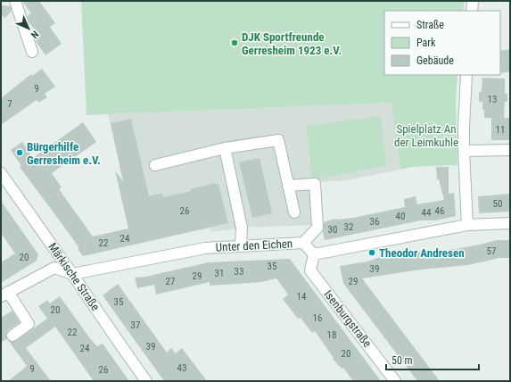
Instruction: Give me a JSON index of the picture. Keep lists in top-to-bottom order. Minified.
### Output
{"streets":{"street":["Unter den Eichen","Märkische Straße","Isenburgstraße"]},"crossings":[["Unter den Eichen","Märkische Straße"],["Unter den Eichen","Isenburgstraße"]],"parks":["Spielplatz An der Leimkuhle"],"places":["DJK Sportfreunde Gerresheim 1923 e.V.","Bürgerhilfe Gerresheim e.V.","Theodor Andresen"],"house_numbers":["9","13","7","11","50","26","46","44","40","36","32","30","24","22","57","20","35","39","33","31","29","27","29","14","35","20","16","37","22","18","39","24","20","43","9","26"],"legend":["Straße","Park","Gebäude"],"scale_bar":"50 m","north":"bottom right"}
